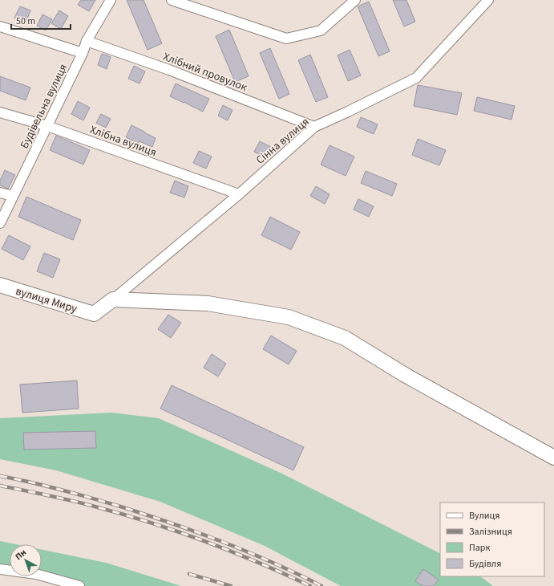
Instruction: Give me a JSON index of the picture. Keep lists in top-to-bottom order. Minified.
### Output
{"streets":{"main road":["вулиця Миру"],"street":["Хлібний провулок","Будівельна вулиця","Хлібна вулиця","Сінна вулиця"]},"crossings":[["Хлібний провулок","Будівельна вулиця"],["Хлібний провулок","Сінна вулиця"],["Будівельна вулиця","Хлібна вулиця"],["Хлібна вулиця","Сінна вулиця"],["Сінна вулиця","вулиця Миру"]],"legend":["Вулиця","Залізниця","Парк","Будівля"],"scale_bar":"50 m","north":"top left"}
